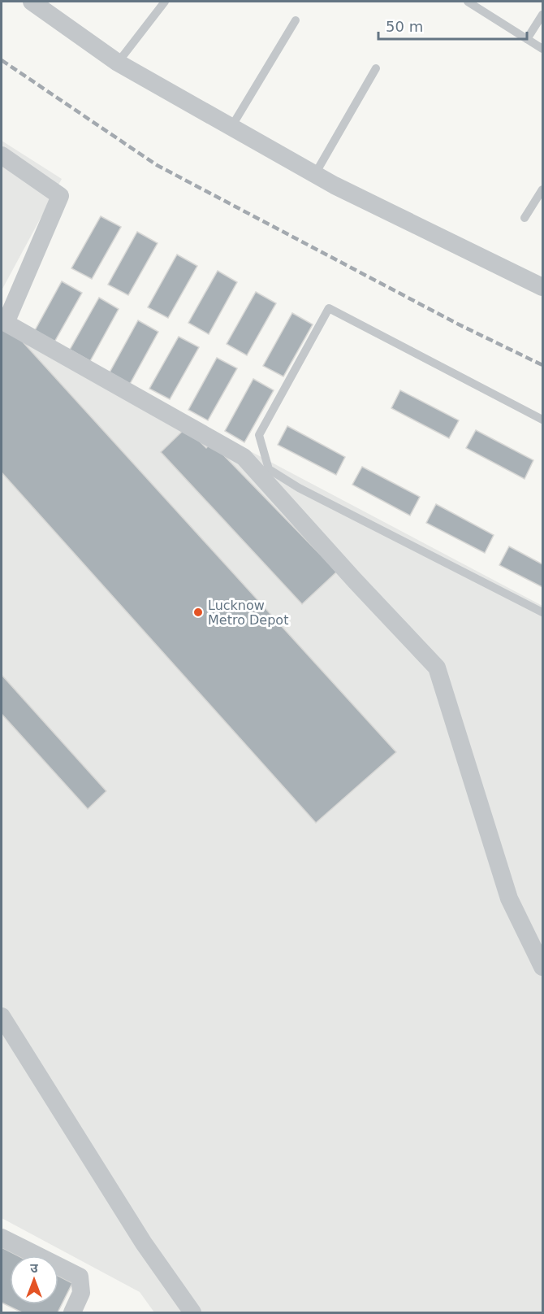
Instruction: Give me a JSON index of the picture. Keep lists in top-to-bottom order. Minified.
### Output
{"places":["Lucknow Metro Depot"],"scale_bar":"50 m","north":"top"}
